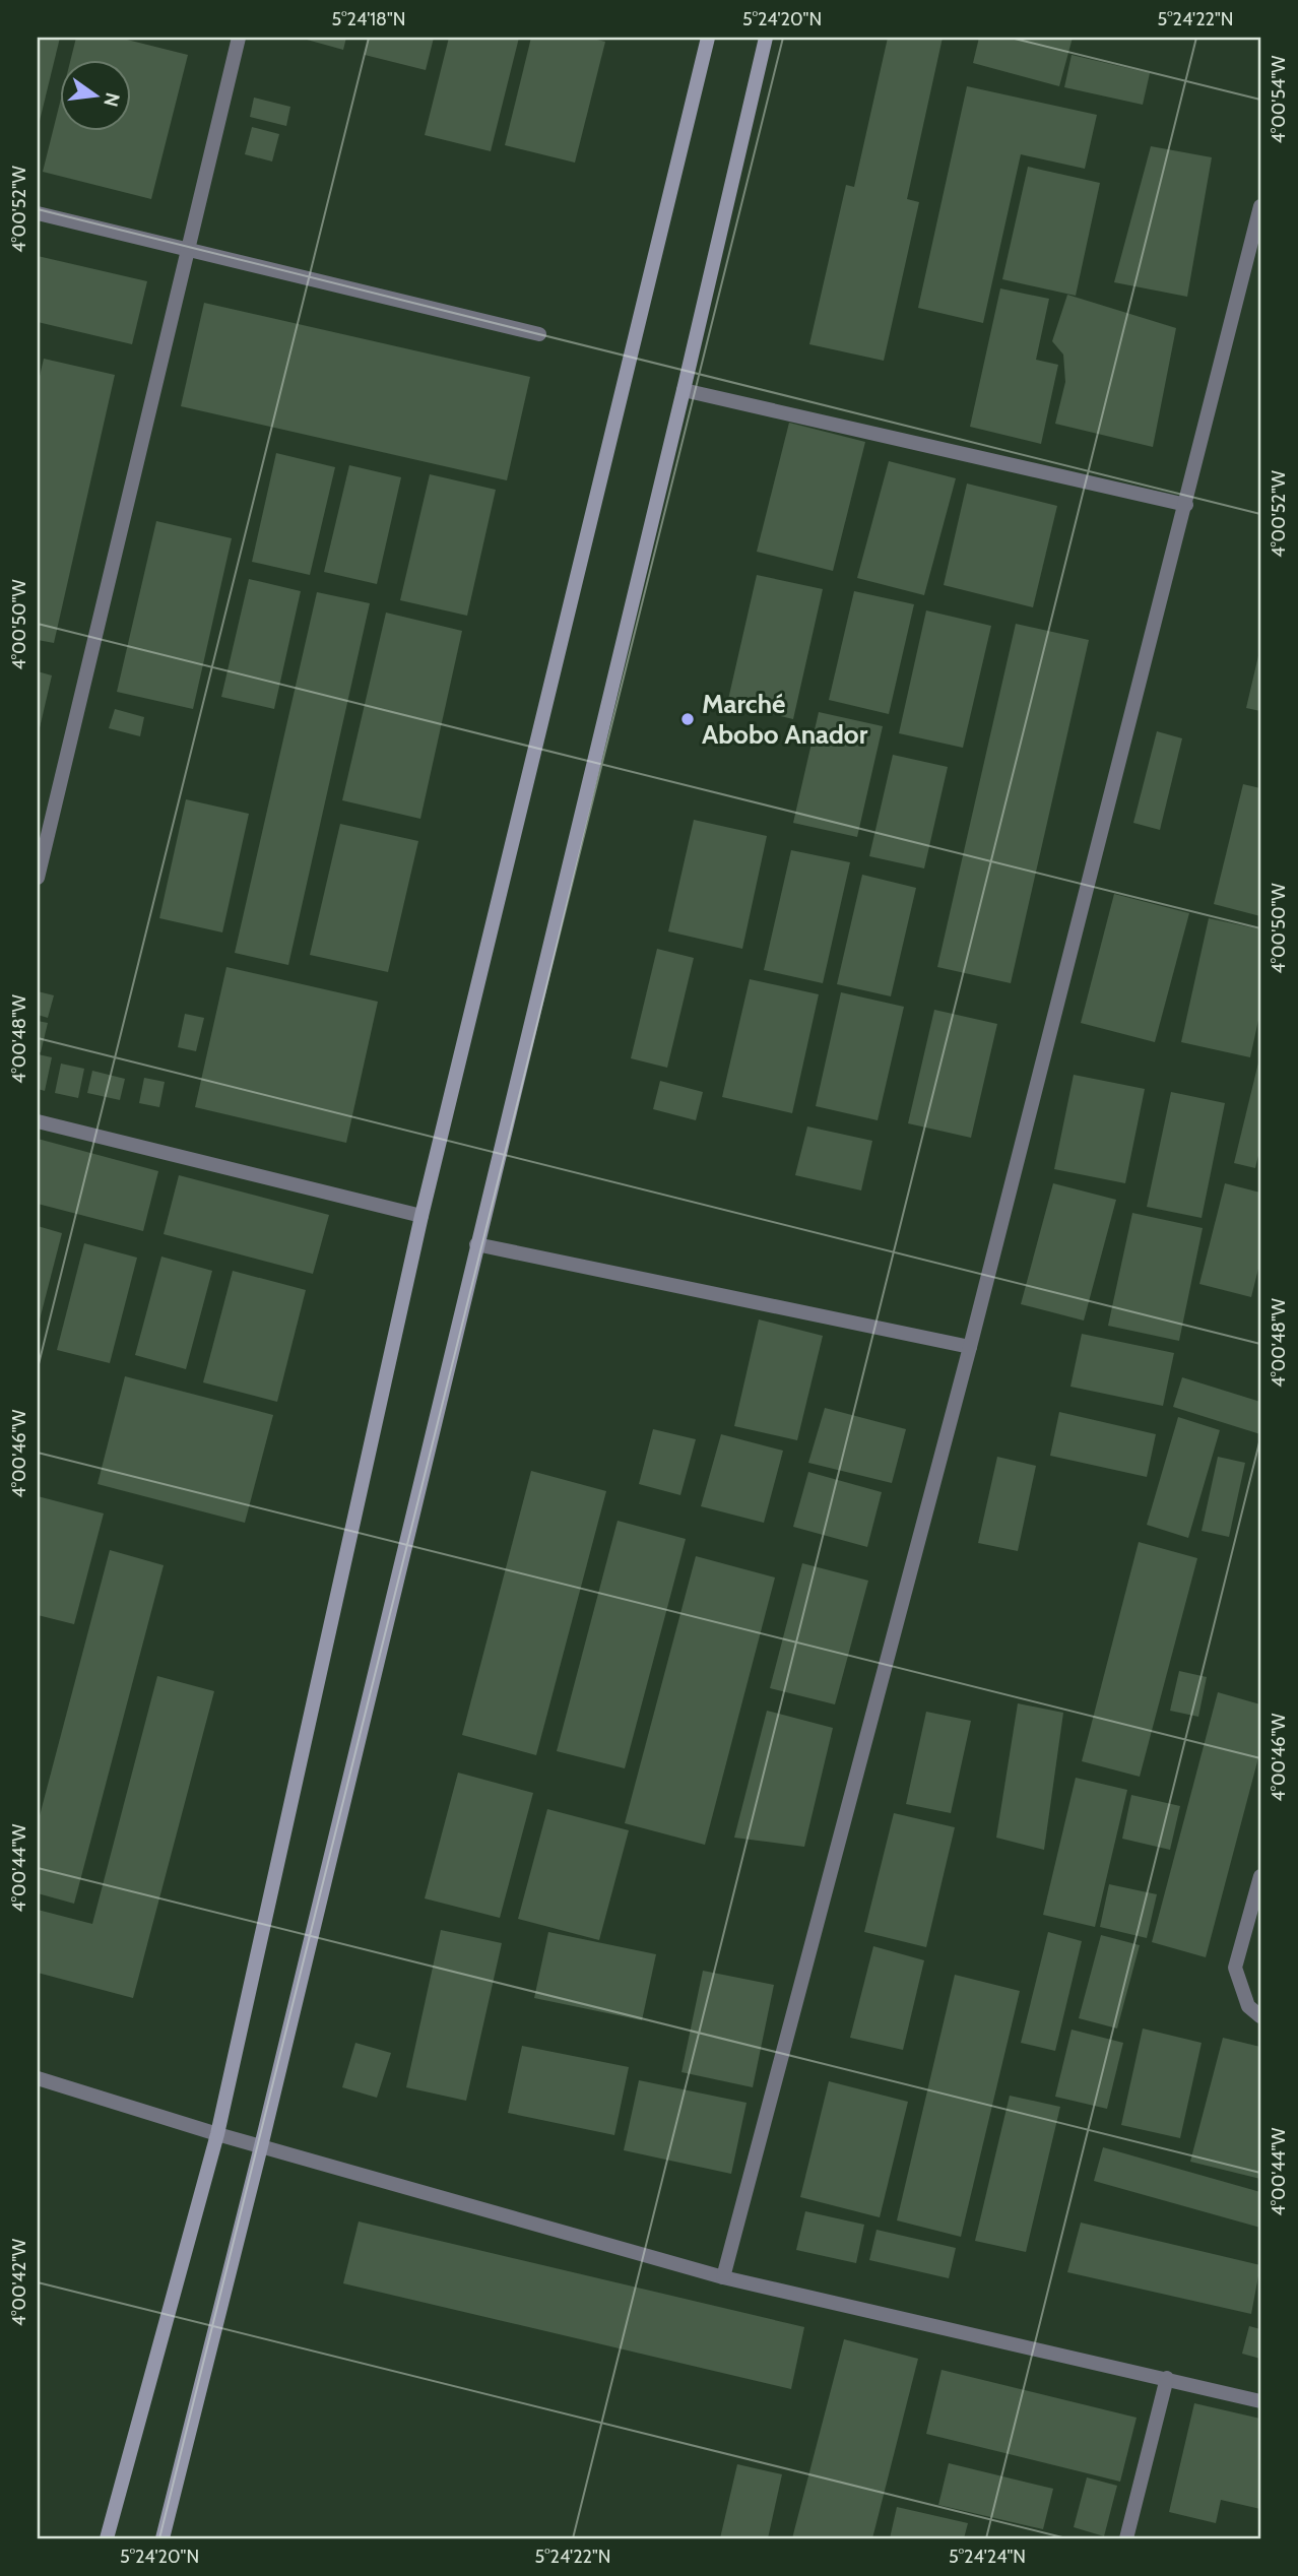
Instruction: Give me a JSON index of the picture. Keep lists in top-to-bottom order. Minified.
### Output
{"places":["Marché Abobo Anador"],"north":"right","coordinates":["5°24'18\"N","5°24'20\"N","5°24'22\"N","4°00'54\"W","4°00'52\"W","4°00'50\"W","4°00'48\"W","4°00'46\"W","4°00'44\"W","4°00'42\"W","5°24'24\"N"]}
